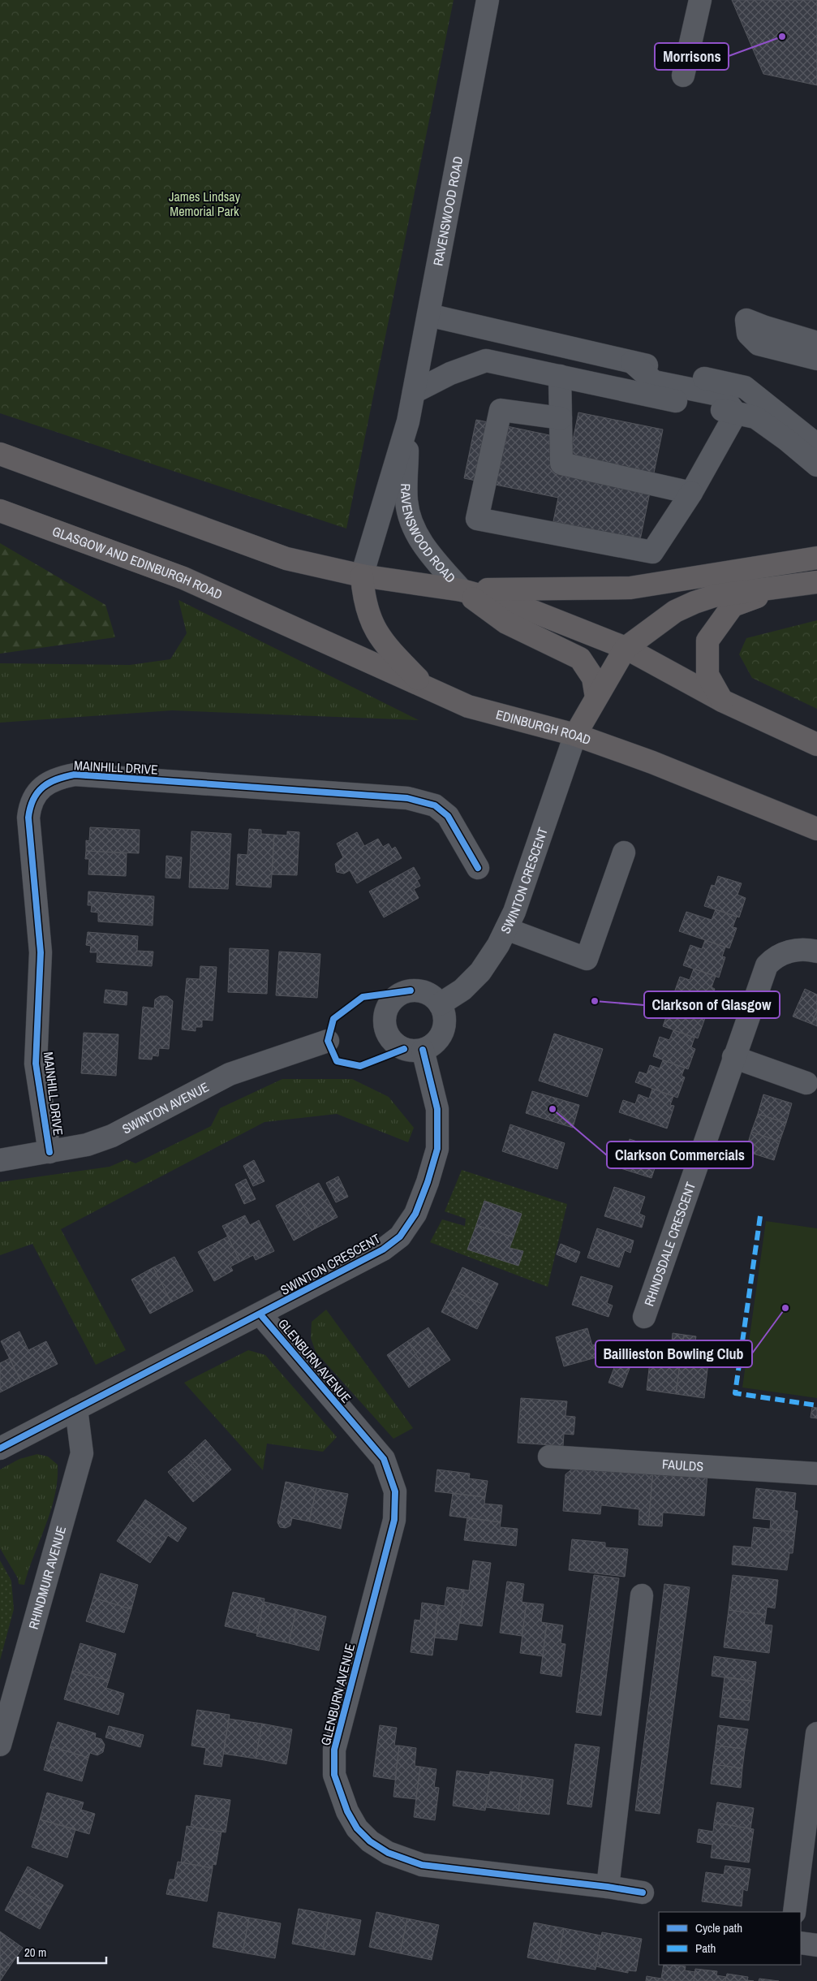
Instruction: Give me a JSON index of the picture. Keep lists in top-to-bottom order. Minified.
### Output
{"streets":{"main road":["GLASGOW AND EDINBURGH ROAD","EDINBURGH ROAD"],"street":["RAVENSWOOD ROAD","MAINHILL DRIVE","SWINTON CRESCENT","SWINTON AVENUE","RHINDSDALE CRESCENT","GLENBURN AVENUE","FAULDS","RHINDMUIR AVENUE"]},"crossings":[["GLASGOW AND EDINBURGH ROAD","EDINBURGH ROAD"],["EDINBURGH ROAD","SWINTON CRESCENT"],["MAINHILL DRIVE","SWINTON AVENUE"],["SWINTON CRESCENT","GLENBURN AVENUE"],["SWINTON CRESCENT","RHINDMUIR AVENUE"]],"parks":["James Lindsay Memorial Park"],"places":["Morrisons","Clarkson of Glasgow","Clarkson Commercials","Baillieston Bowling Club"],"legend":["Cycle path","Path"],"scale_bar":"20 m"}
